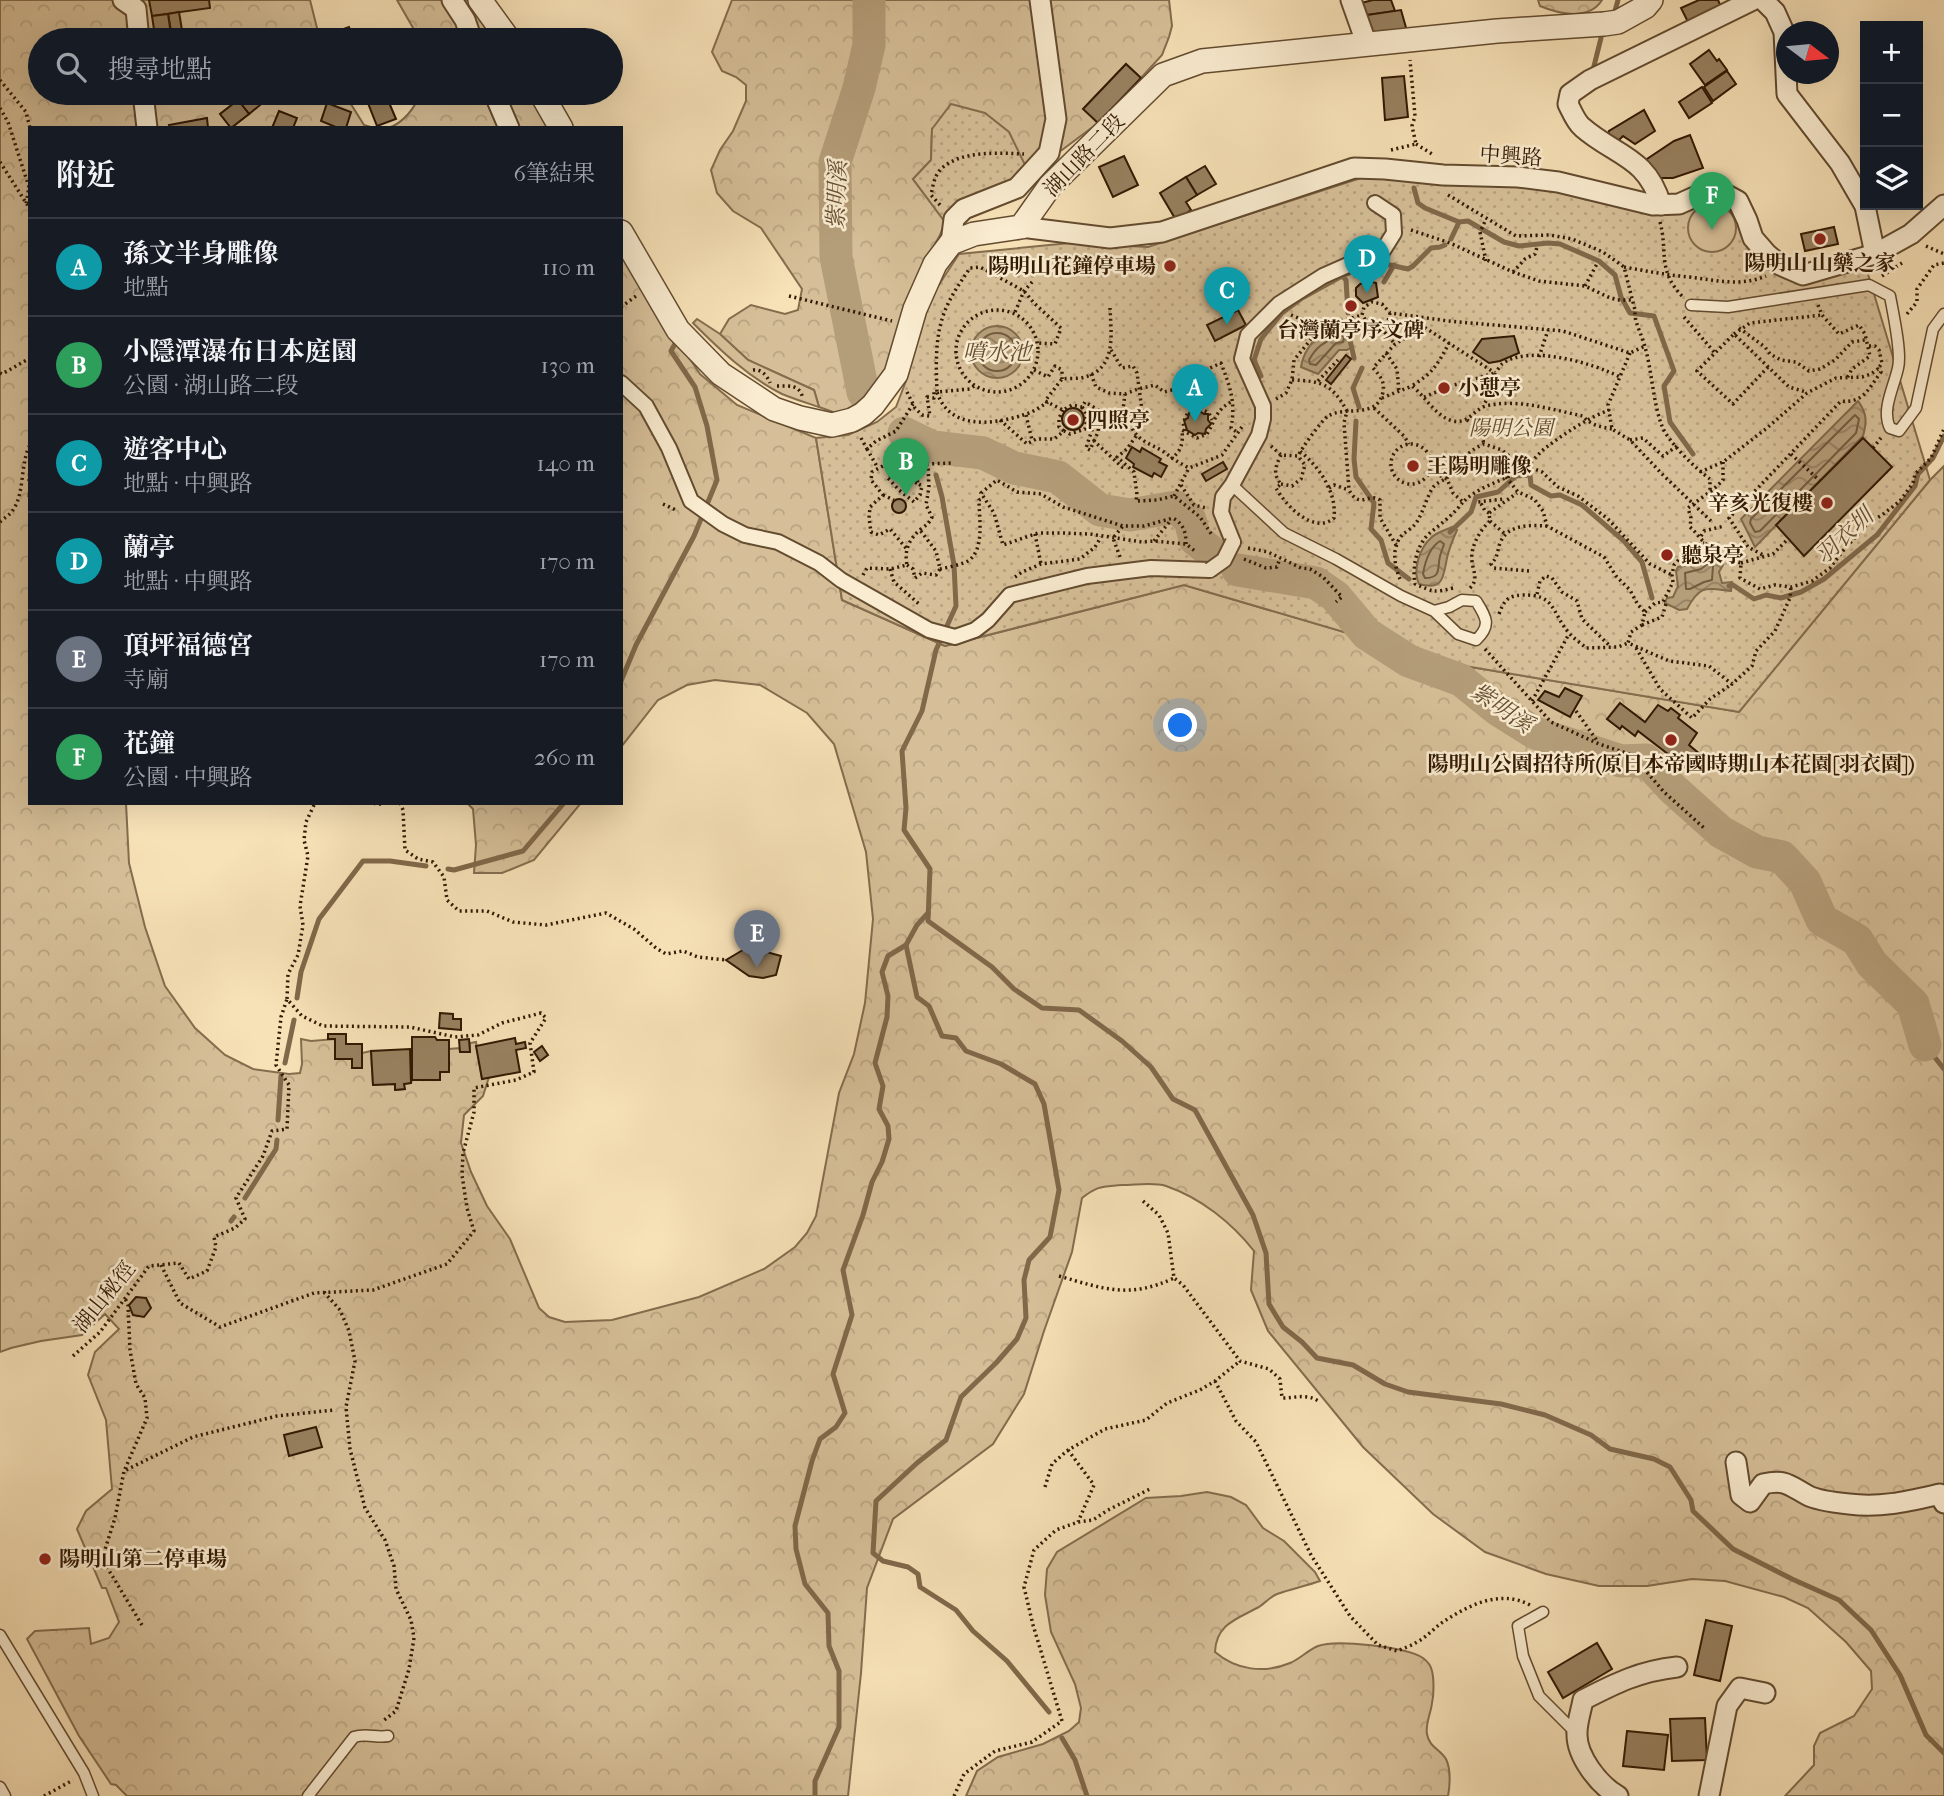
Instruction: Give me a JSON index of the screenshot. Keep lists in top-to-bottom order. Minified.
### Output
{"streets":{"street":["湖山路二段","中興路"],"path":["湖山秘徑"]},"crossings":[["湖山路二段","中興路"]],"water":["紫明溪","噴水池","羽衣圳"],"parks":["陽明公園"],"places":["陽明山 山藥之家","陽明山花鐘停車場","台灣蘭亭序文碑","小憇亭","四照亭","王陽明雕像","辛亥光復樓","聽泉亭","陽明山公園招待所(原日本帝國時期山本花園[羽衣園])","陽明山第二停車場"],"north":"right","page":{"map_buttons":["+","−"],"search":"搜尋地點","heading":["附近","6筆結果"],"pins":["F","D","C","A","B","E"],"list":[{"mark":"A","name":"孫文半身雕像","note":"地點","value":"110 m"},{"mark":"B","name":"小隱潭瀑布日本庭園","note":"公園 · 湖山路二段","value":"130 m"},{"mark":"C","name":"遊客中心","note":"地點 · 中興路","value":"140 m"},{"mark":"D","name":"蘭亭","note":"地點 · 中興路","value":"170 m"},{"mark":"E","name":"頂坪福德宮","note":"寺廟","value":"170 m"},{"mark":"F","name":"花鐘","note":"公園 · 中興路","value":"260 m"}]}}
